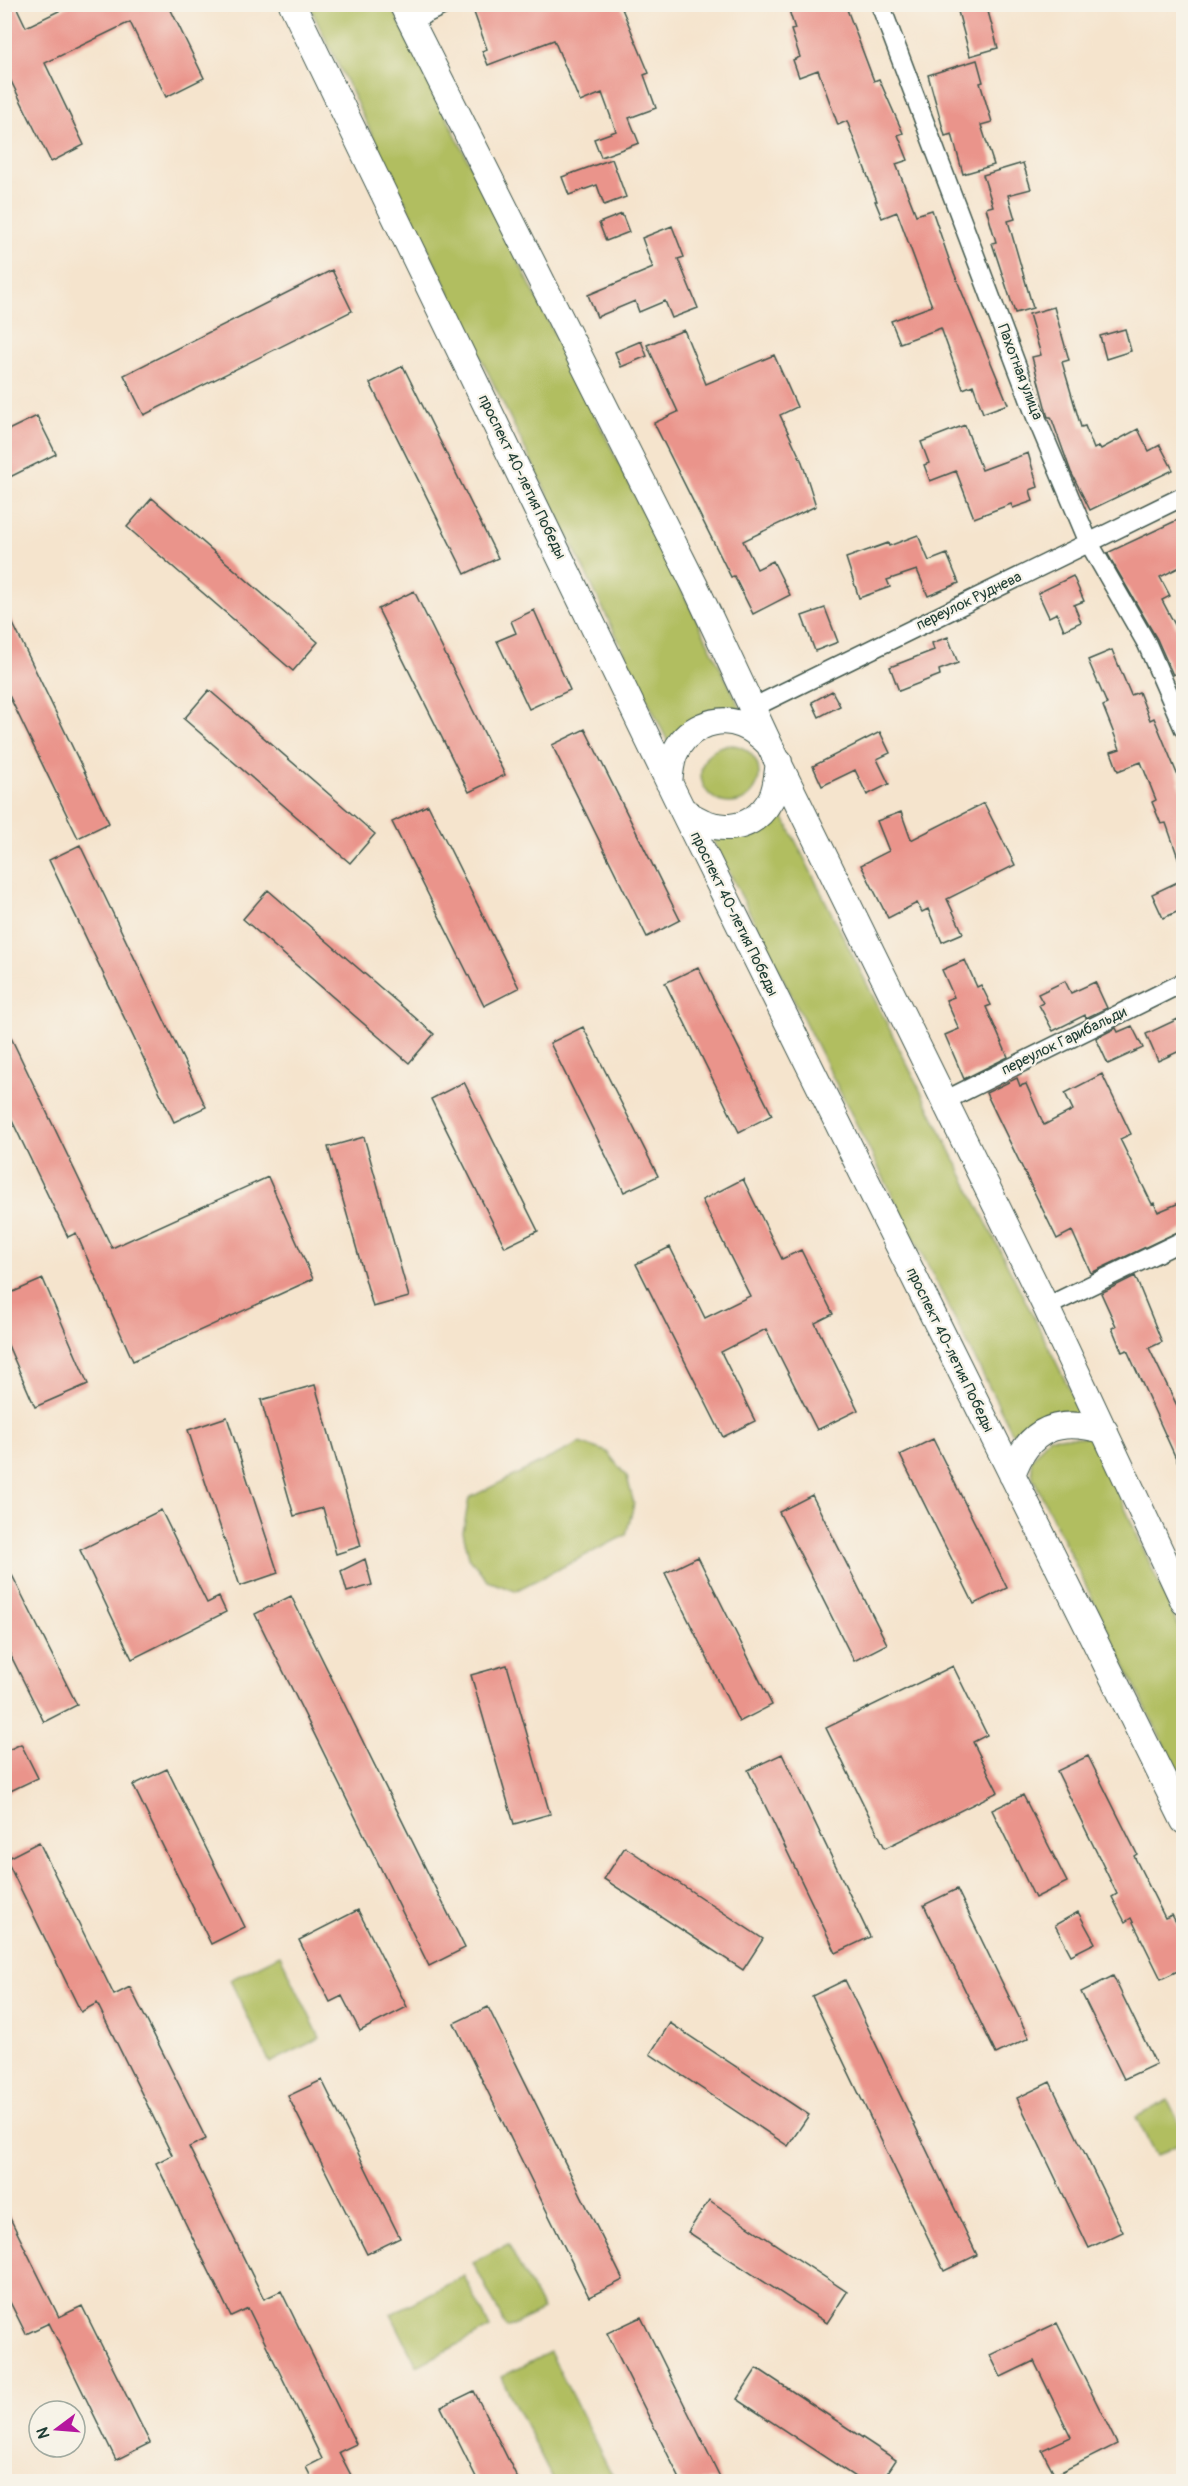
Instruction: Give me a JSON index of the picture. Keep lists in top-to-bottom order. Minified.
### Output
{"streets":{"main road":["проспект 40-летия Победы"],"street":["Пахотная улица","переулок Руднева","переулок Гарибальди"]},"crossings":[["Пахотная улица","переулок Руднева"]],"north":"left"}
